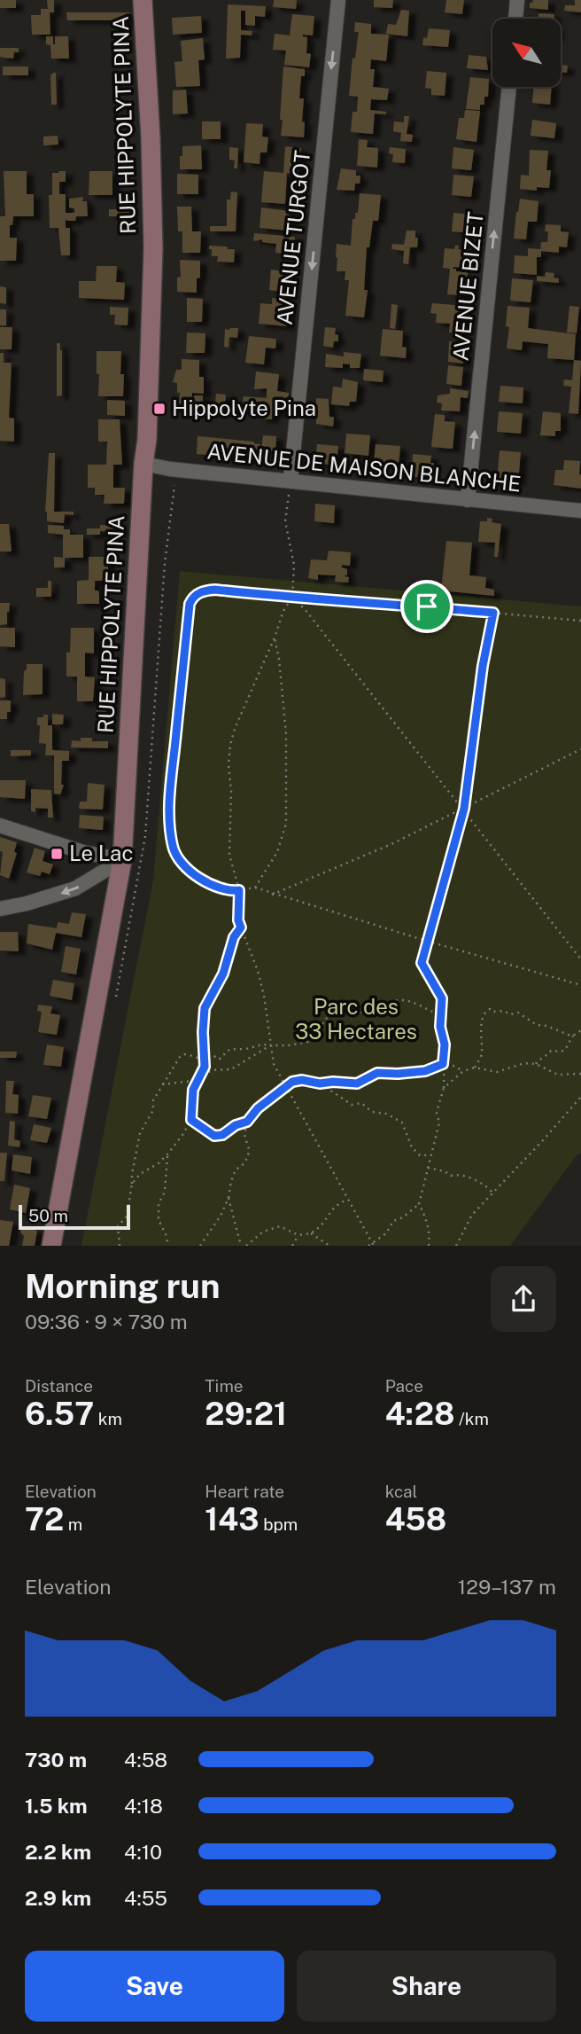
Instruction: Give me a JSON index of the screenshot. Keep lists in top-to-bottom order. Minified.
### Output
{"streets":{"main road":["RUE HIPPOLYTE PINA"],"street":["AVENUE TURGOT","AVENUE BIZET","AVENUE DE MAISON BLANCHE"]},"crossings":[["RUE HIPPOLYTE PINA","AVENUE DE MAISON BLANCHE"],["AVENUE TURGOT","AVENUE DE MAISON BLANCHE"],["AVENUE BIZET","AVENUE DE MAISON BLANCHE"]],"one_way":["AVENUE TURGOT","AVENUE BIZET"],"parks":["Parc des 33 Hectares"],"places":{"transit":["Hippolyte Pina","Le Lac"]},"scale_bar":"50 m","north":"top left","page":{"scale":"50 m","heading":["Morning run","09:36 · 9 × 730 m"],"stats":[["Distance","6.57 km"],["Time","29:21"],["Pace","4:28 /km"],["Elevation","72 m"],["Heart rate","143 bpm"],["kcal","458"]],"chart":["Elevation","129–137 m"],"list":[{"name":"730 m","note":"4:58"},{"name":"1.5 km","note":"4:18"},{"name":"2.2 km","note":"4:10"},{"name":"2.9 km","note":"4:55"}],"buttons":["Save","Share"]}}
